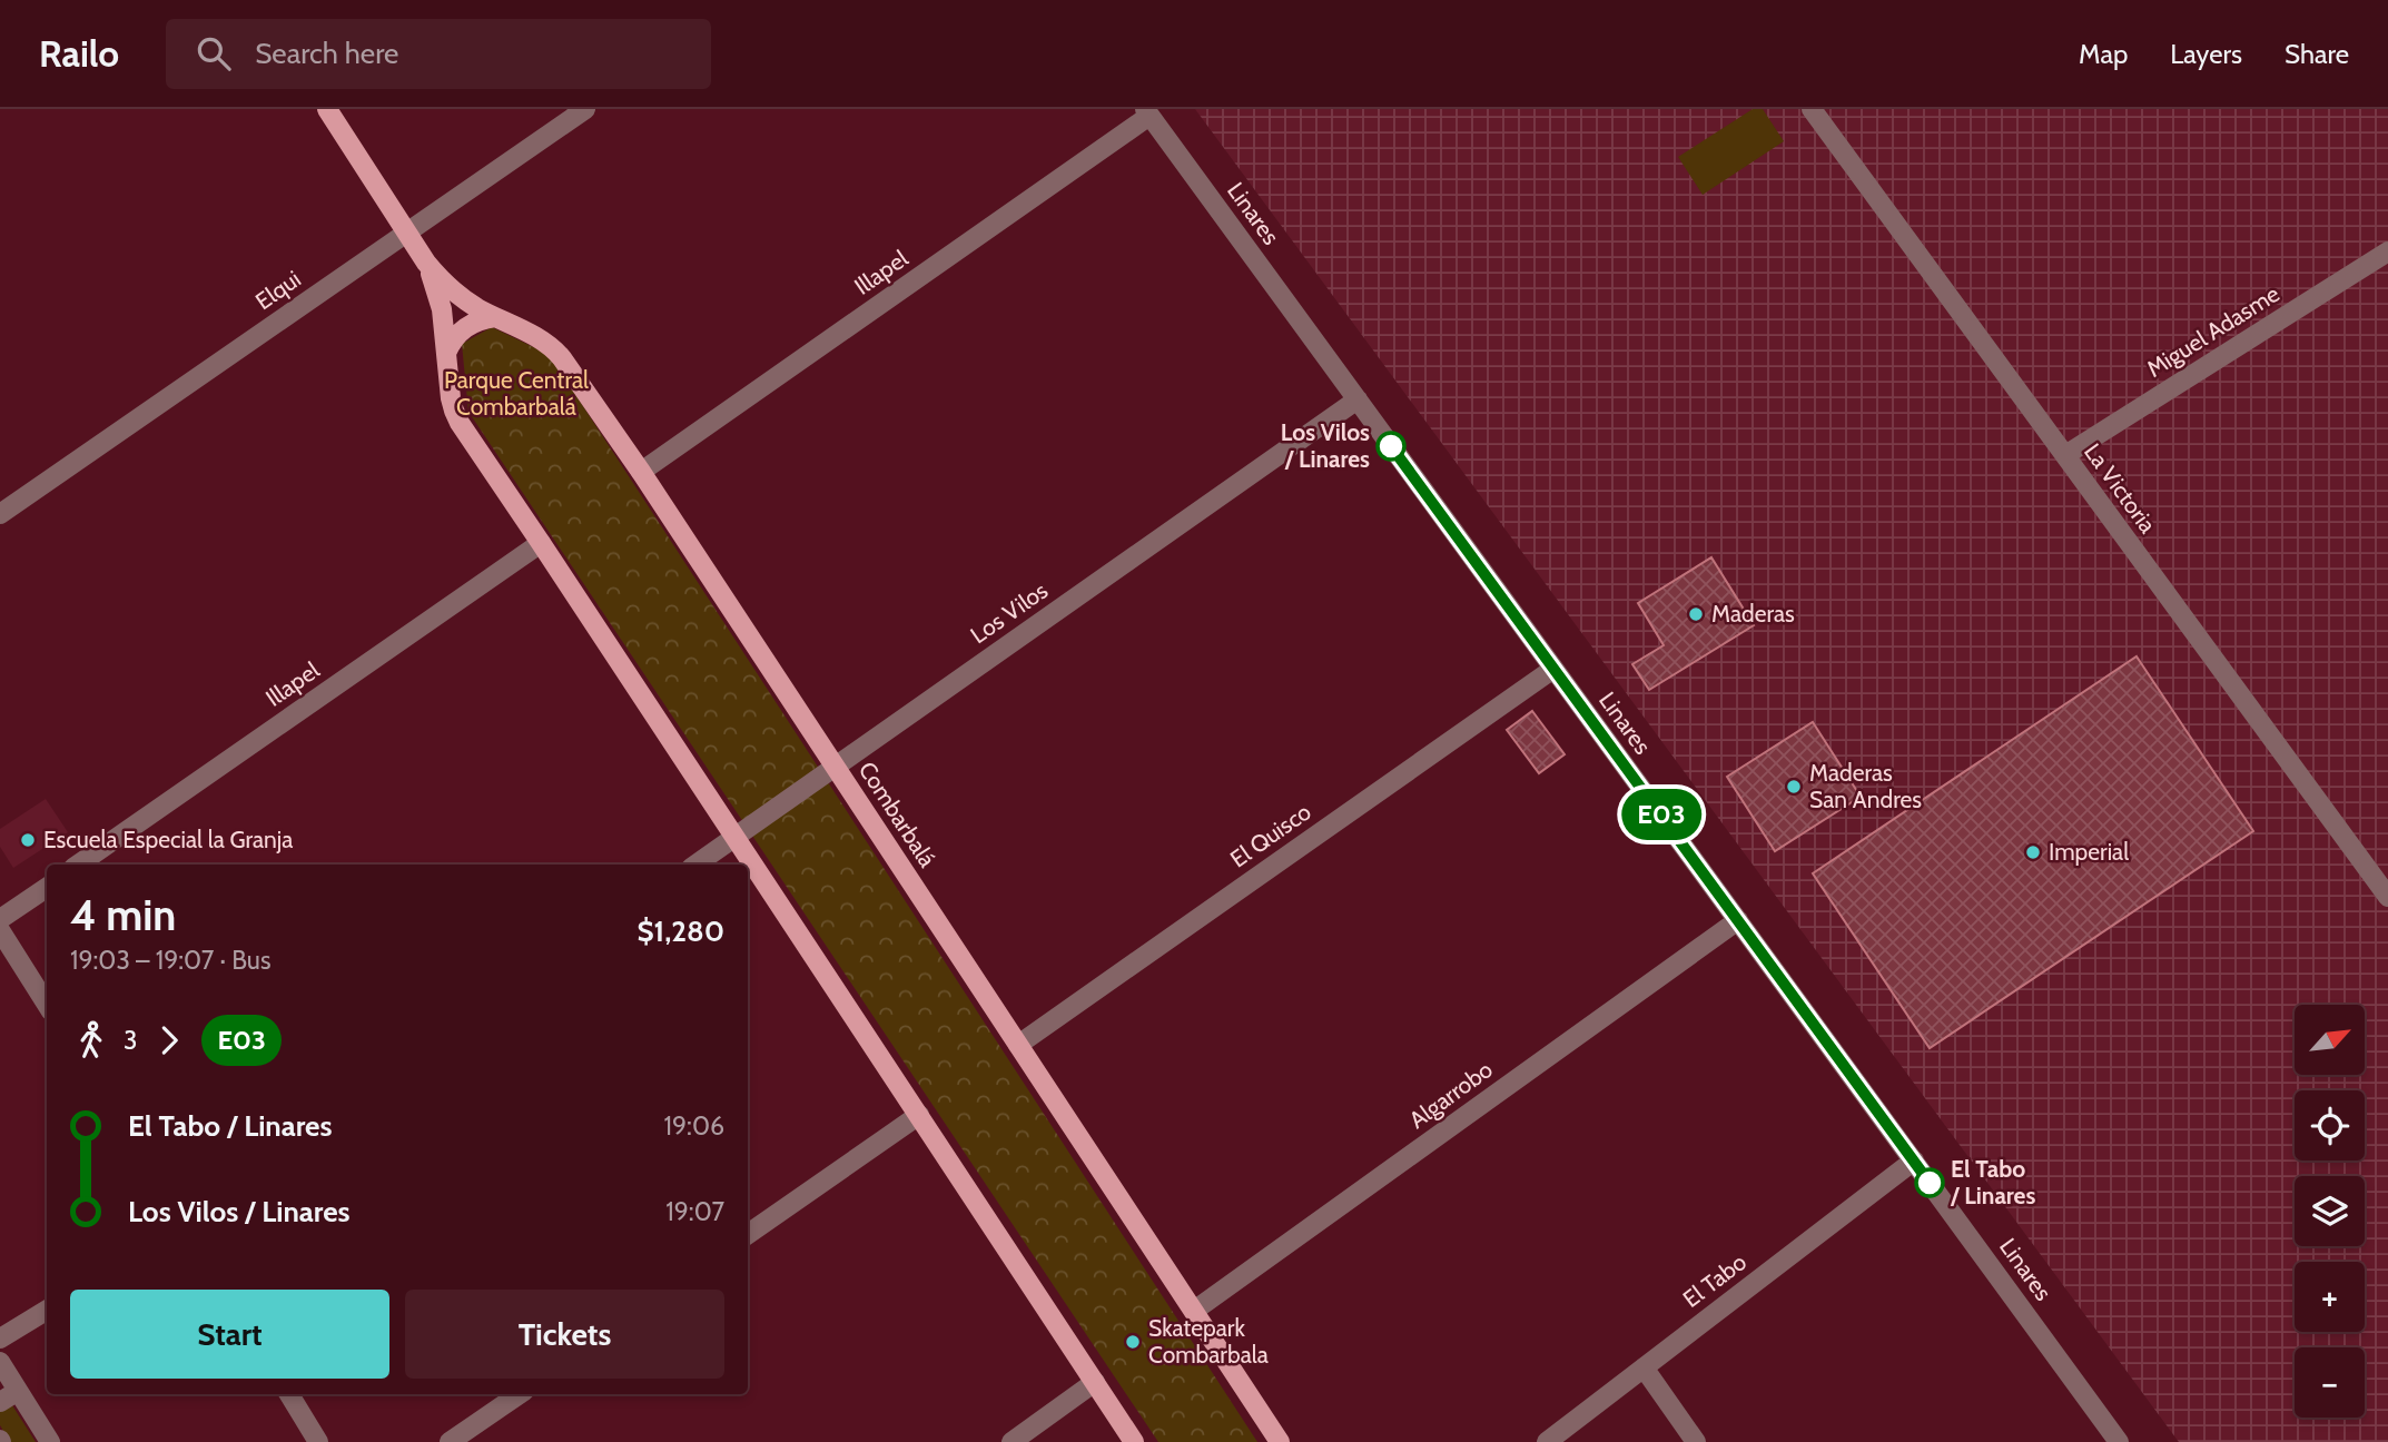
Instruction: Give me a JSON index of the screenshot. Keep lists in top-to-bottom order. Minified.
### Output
{"streets":{"main road":["Combarbalá"],"street":["Linares","Illapel","Elqui","Miguel Adasme","La Victoria","Los Vilos","El Quisco","Algarrobo","El Tabo"]},"crossings":[["Linares","Illapel"],["Linares","Los Vilos"],["Linares","El Quisco"],["Linares","Algarrobo"],["Linares","El Tabo"],["Illapel","Combarbalá"],["Elqui","Combarbalá"],["Miguel Adasme","La Victoria"],["Los Vilos","Combarbalá"],["Combarbalá","El Quisco"],["Combarbalá","Algarrobo"]],"parks":["Parque Central Combarbalá"],"places":["Los Vilos / Linares","Maderas","Maderas San Andres","Escuela Especial la Granja","Imperial","El Tabo / Linares","Skatepark Combarbala"],"lines":["bus line E03"],"north":"top right","page":{"header":"Railo","search":"Search here","nav":["Map","Layers","Share"],"on_map":"E03","heading":["4 min","19:03 – 19:07 · Bus","$1,280"],"legs":["3","E03"],"map_buttons":["+","−"],"list":[{"name":"El Tabo / Linares","value":"19:06"},{"name":"Los Vilos / Linares","value":"19:07"}],"buttons":["Start","Tickets"]}}
